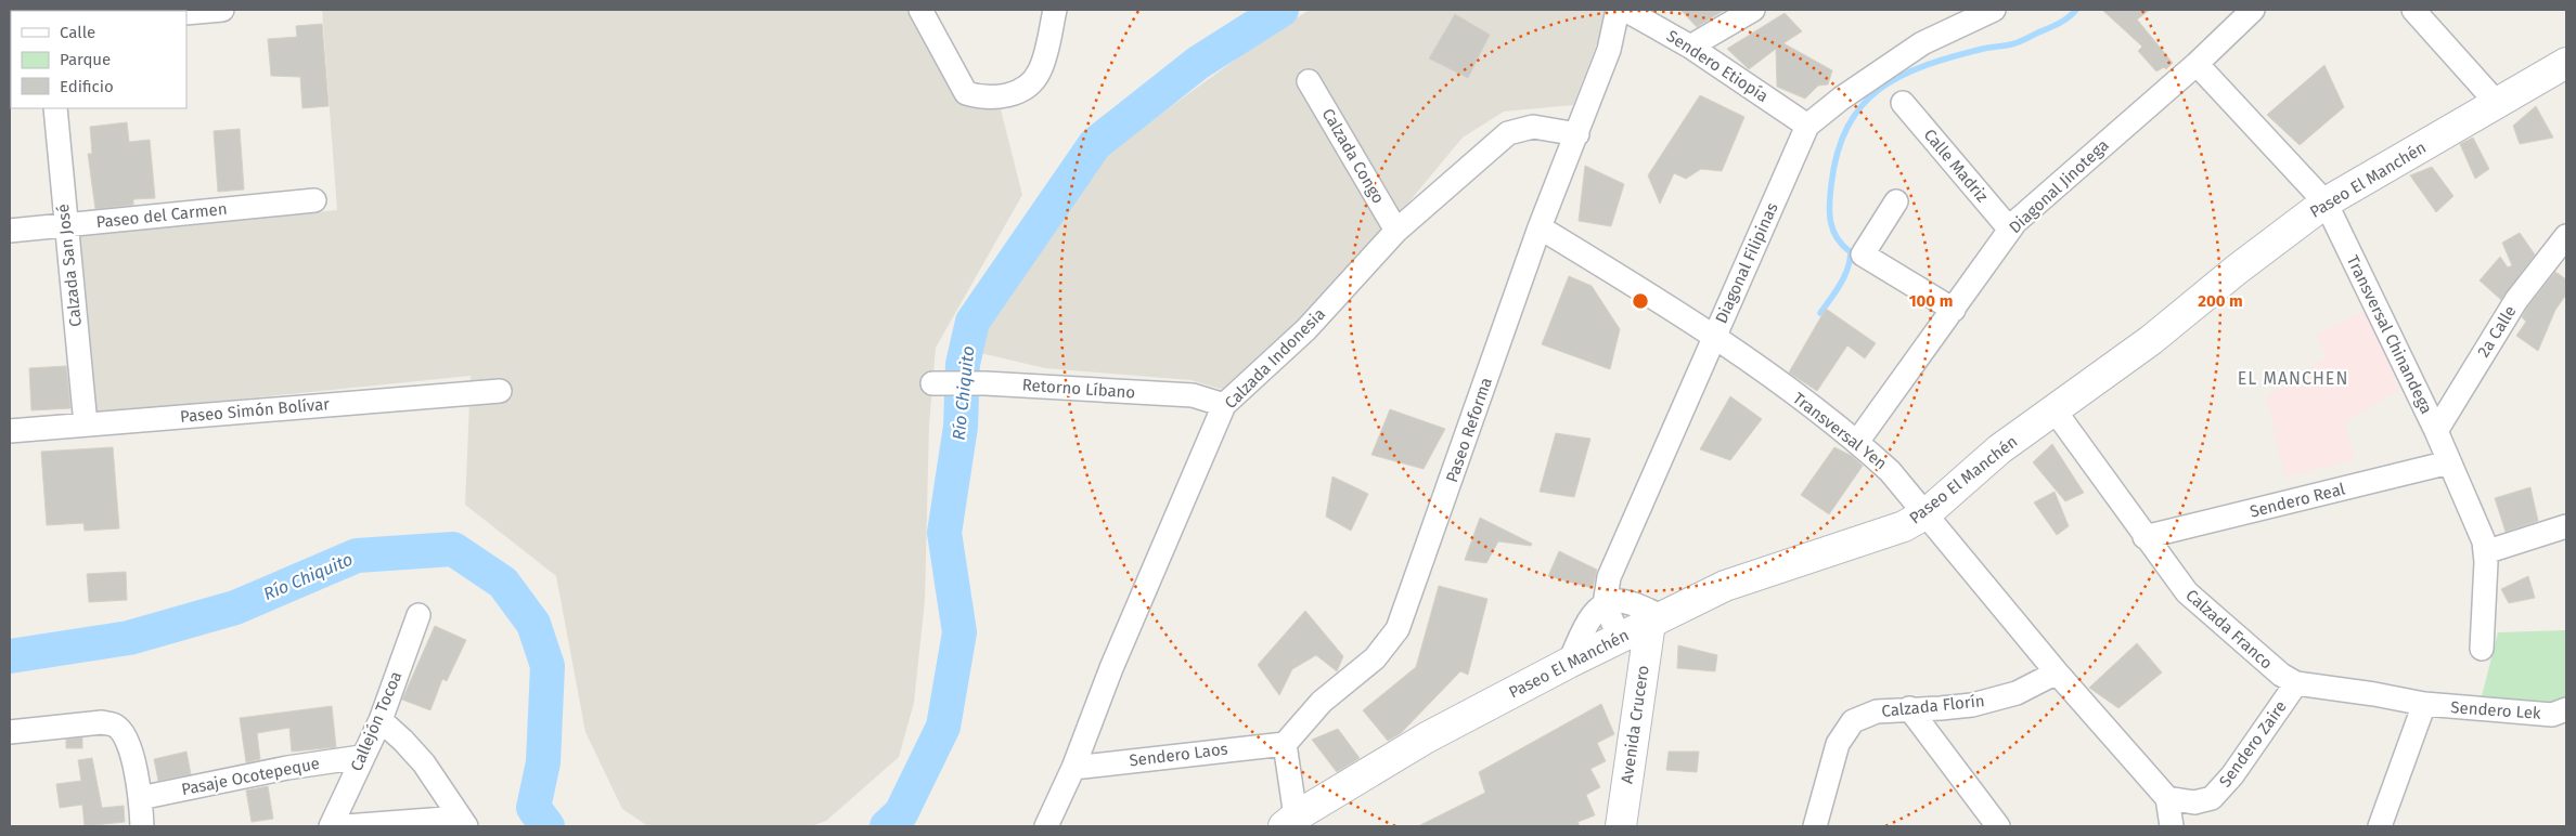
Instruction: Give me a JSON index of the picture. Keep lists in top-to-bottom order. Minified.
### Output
{"streets":{"street":["Sendero Etiopía","Calzada Congo","Calle Madriz","Paseo El Manchén","Diagonal Jinotega","Paseo del Carmen","Diagonal Filipinas","Calzada San José","2a Calle","Transversal Chinandega","Calzada Indonesia","Retorno Líbano","Paseo Simón Bolívar","Paseo Reforma","Transversal Yen","Sendero Real","Calzada Franco","Calzada Florín","Sendero Lek","Callejón Tocoa","Avenida Crucero","Sendero Zaire","Sendero Laos","Pasaje Ocotepeque"]},"crossings":[["Sendero Etiopía","Diagonal Filipinas"],["Calzada Congo","Calzada Indonesia"],["Calle Madriz","Diagonal Jinotega"],["Paseo El Manchén","Transversal Chinandega"],["Paseo El Manchén","Transversal Yen"],["Paseo El Manchén","Calzada Franco"],["Paseo El Manchén","Avenida Crucero"],["Diagonal Jinotega","Transversal Chinandega"],["Diagonal Jinotega","Transversal Yen"],["Paseo del Carmen","Calzada San José"],["Diagonal Filipinas","Transversal Yen"],["Calzada San José","Paseo Simón Bolívar"],["2a Calle","Transversal Chinandega"],["Transversal Chinandega","Sendero Real"],["Calzada Indonesia","Retorno Líbano"],["Calzada Indonesia","Paseo Reforma"],["Calzada Indonesia","Sendero Laos"],["Paseo Reforma","Transversal Yen"],["Paseo Reforma","Sendero Laos"],["Transversal Yen","Calzada Florín"],["Transversal Yen","Sendero Zaire"],["Sendero Real","Calzada Franco"],["Calzada Franco","Sendero Lek"],["Calzada Franco","Sendero Zaire"],["Callejón Tocoa","Pasaje Ocotepeque"]],"districts":["EL MANCHEN"],"water":["Río Chiquito"],"legend":["Calle","Parque","Edificio"],"rings":["100 m","200 m"]}
